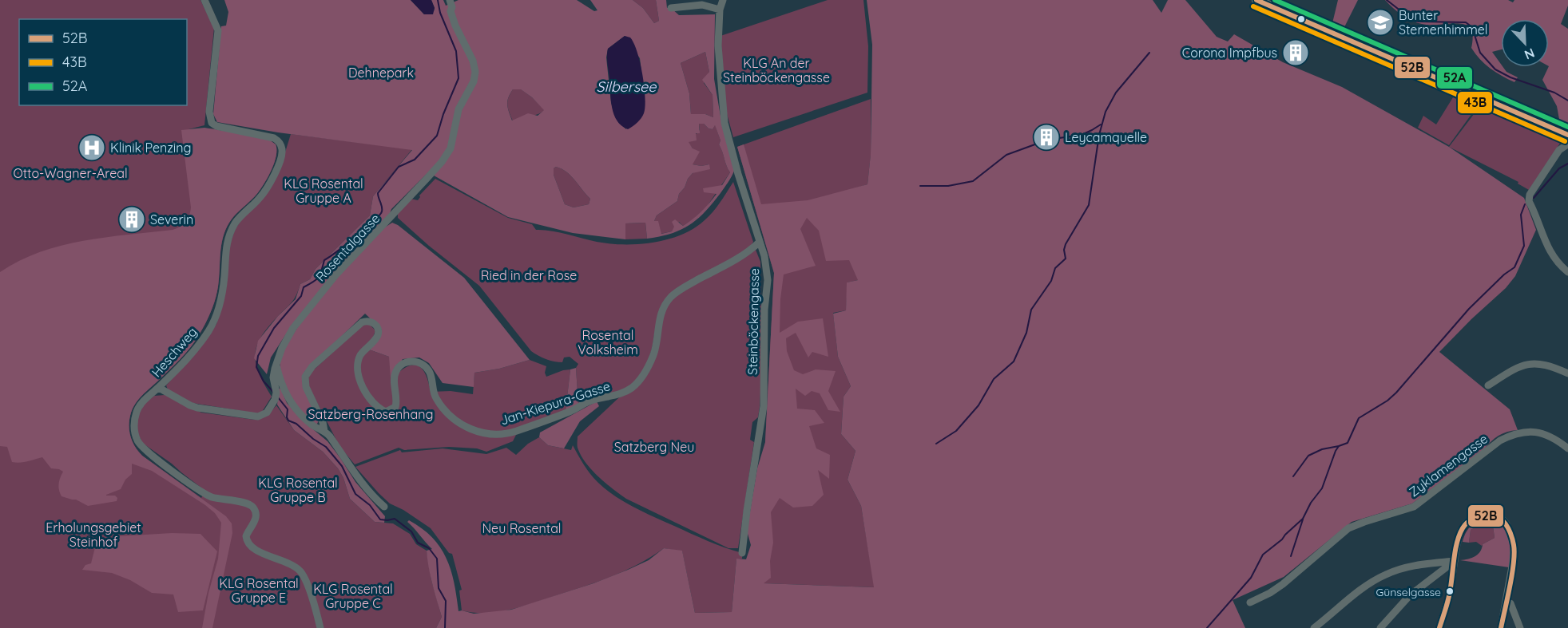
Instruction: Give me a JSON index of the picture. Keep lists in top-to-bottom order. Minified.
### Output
{"streets":{"street":["Rosentalgasse","Steinböckengasse","Heschweg","Jan-Kiepura-Gasse","Zyklamengasse"]},"crossings":[["Rosentalgasse","Heschweg"],["Rosentalgasse","Jan-Kiepura-Gasse"],["Steinböckengasse","Jan-Kiepura-Gasse"]],"water":["Silbersee"],"parks":["KLG An der Steinböckengasse","Dehnepark","Otto-Wagner-Areal","KLG Rosental Gruppe A","Ried in der Rose","Rosental Volksheim","Satzberg-Rosenhang","Satzberg Neu","KLG Rosental Gruppe B","Erholungsgebiet Steinhof","Neu Rosental","KLG Rosental Gruppe E","KLG Rosental Gruppe C"],"places":{"school or university":["Bunter Sternenhimmel"],"building":["Corona Impfbus","Leycamquelle","Severin"],"hospital":["Klinik Penzing"],"other":["Günselgasse"]},"lines":["transit line 52B","transit line 52A","transit line 43B"],"legend":["52B","43B","52A"],"north":"bottom right"}
